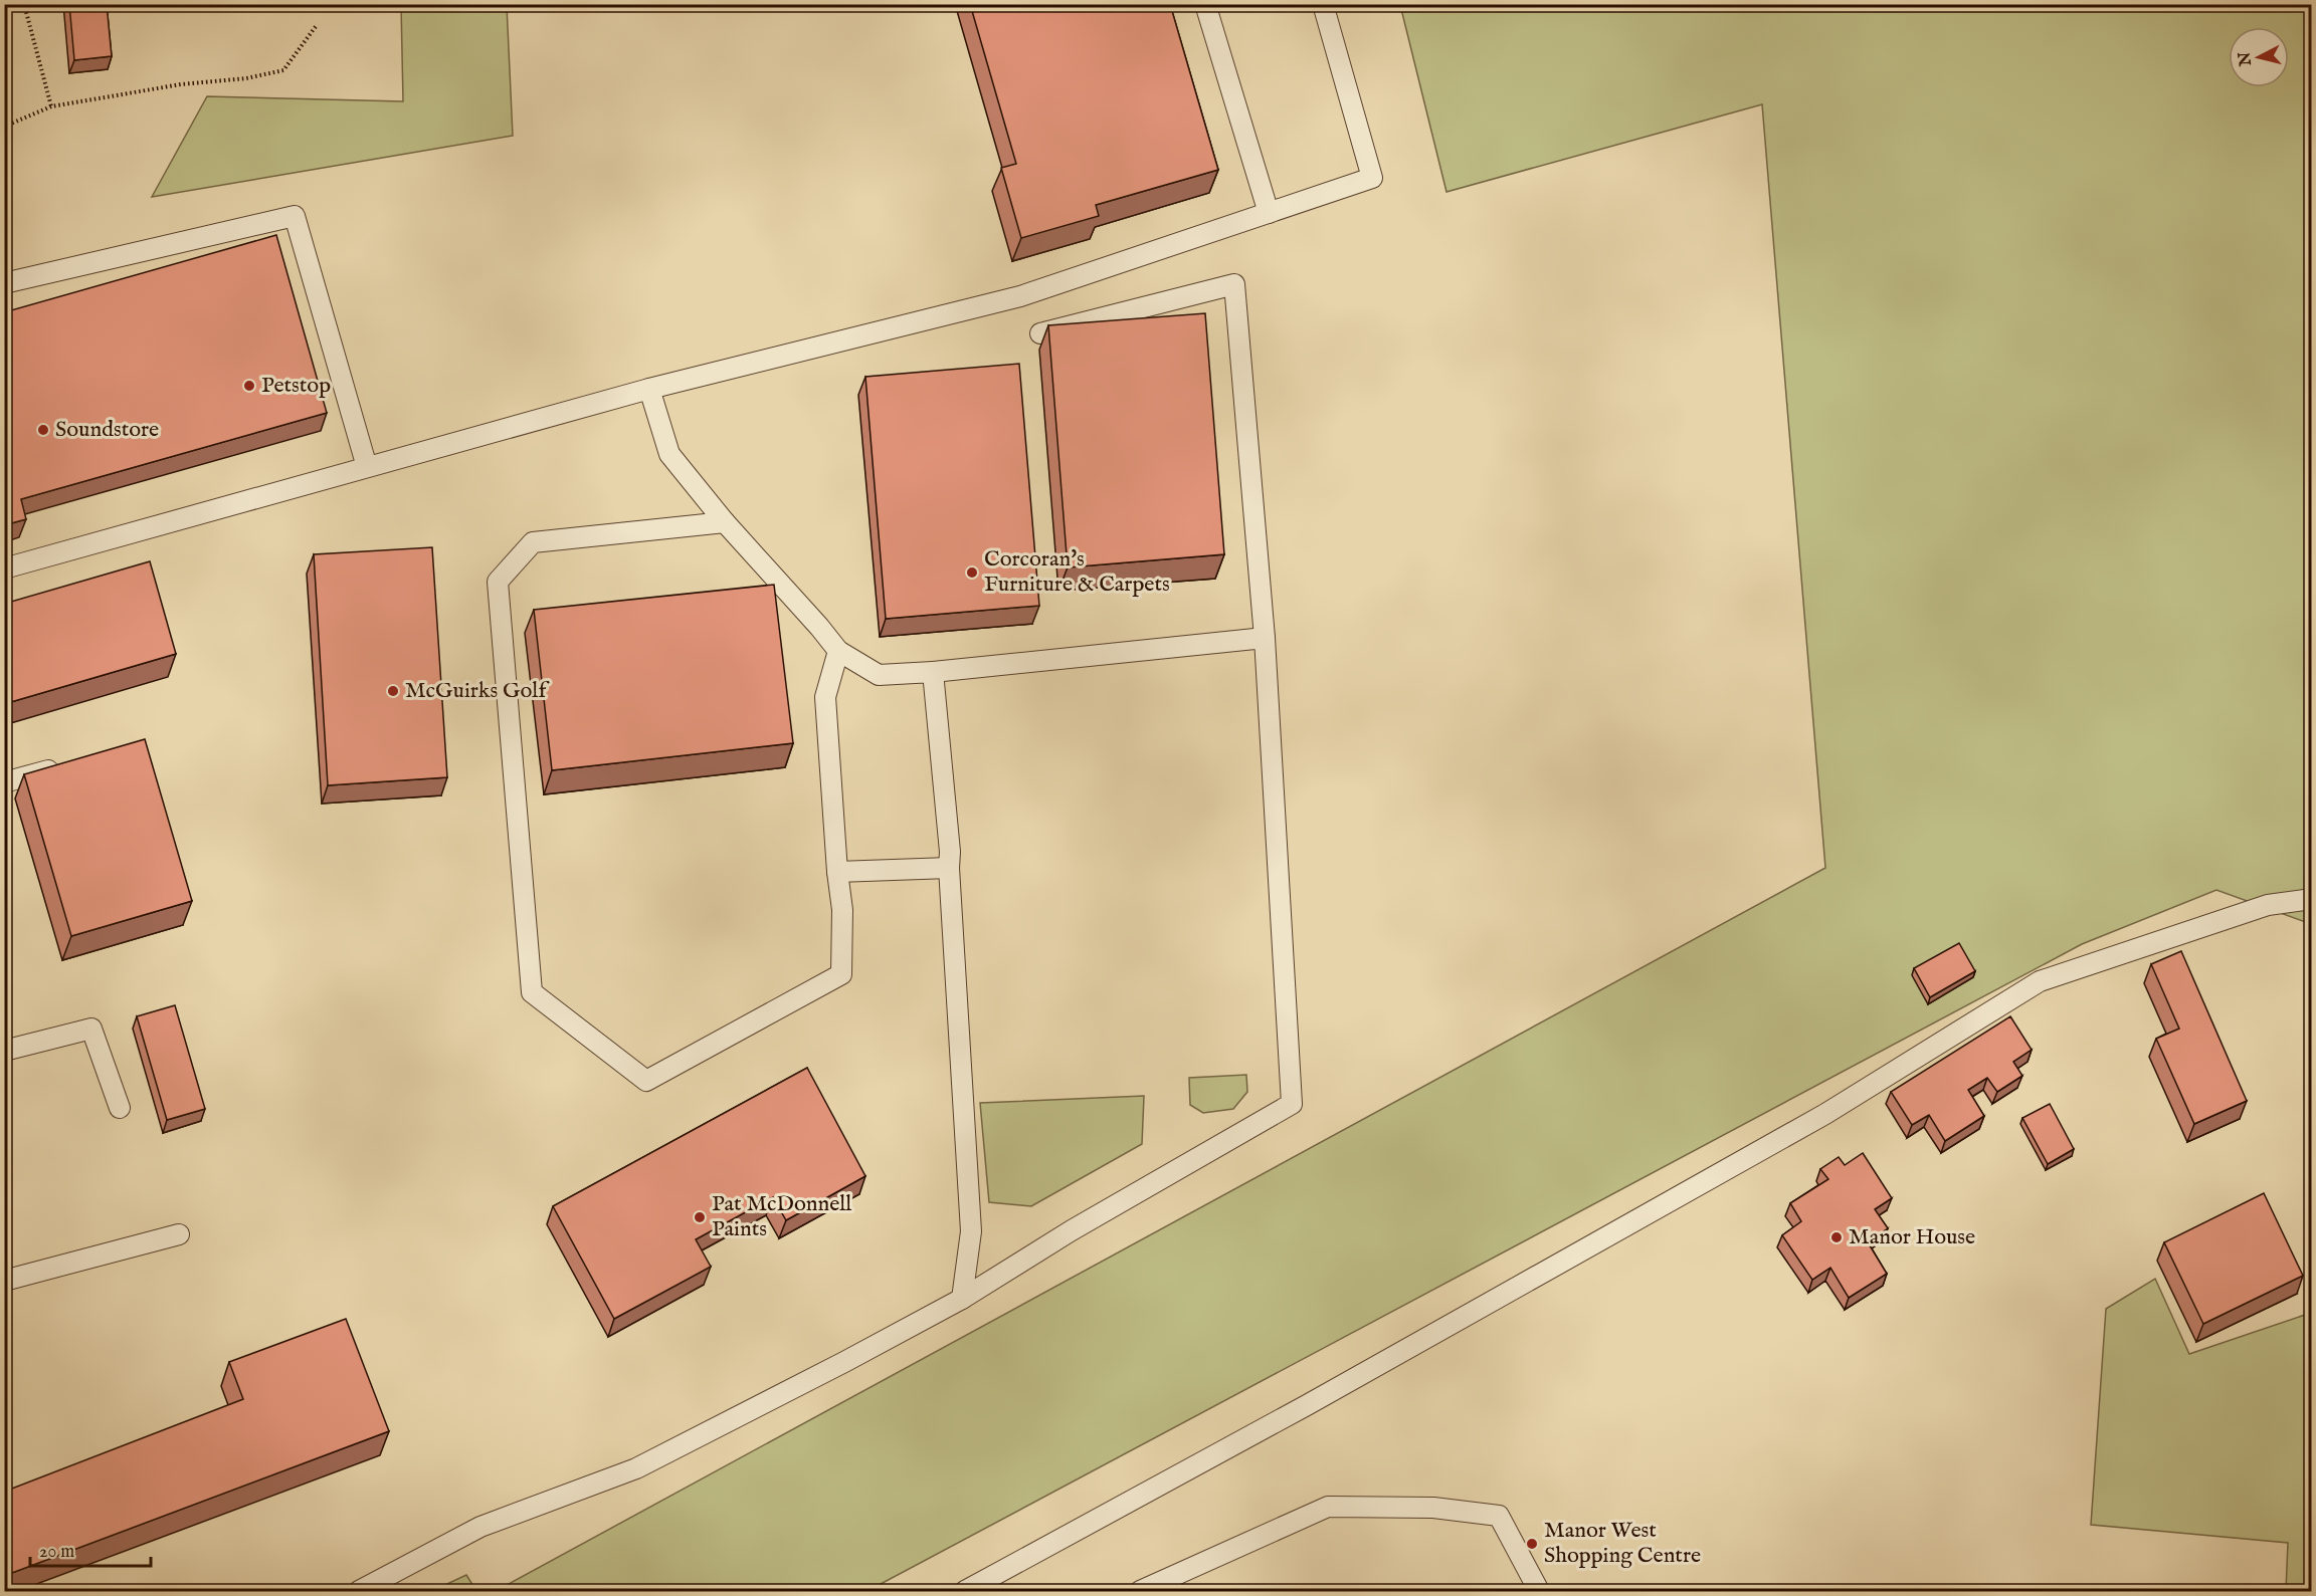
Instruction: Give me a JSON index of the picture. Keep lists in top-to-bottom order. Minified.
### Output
{"places":["Petstop","Soundstore","Corcoran's Furniture & Carpets","McGuirks Golf","Pat McDonnell Paints","Manor House","Manor West Shopping Centre"],"scale_bar":"20 m","north":"left"}
